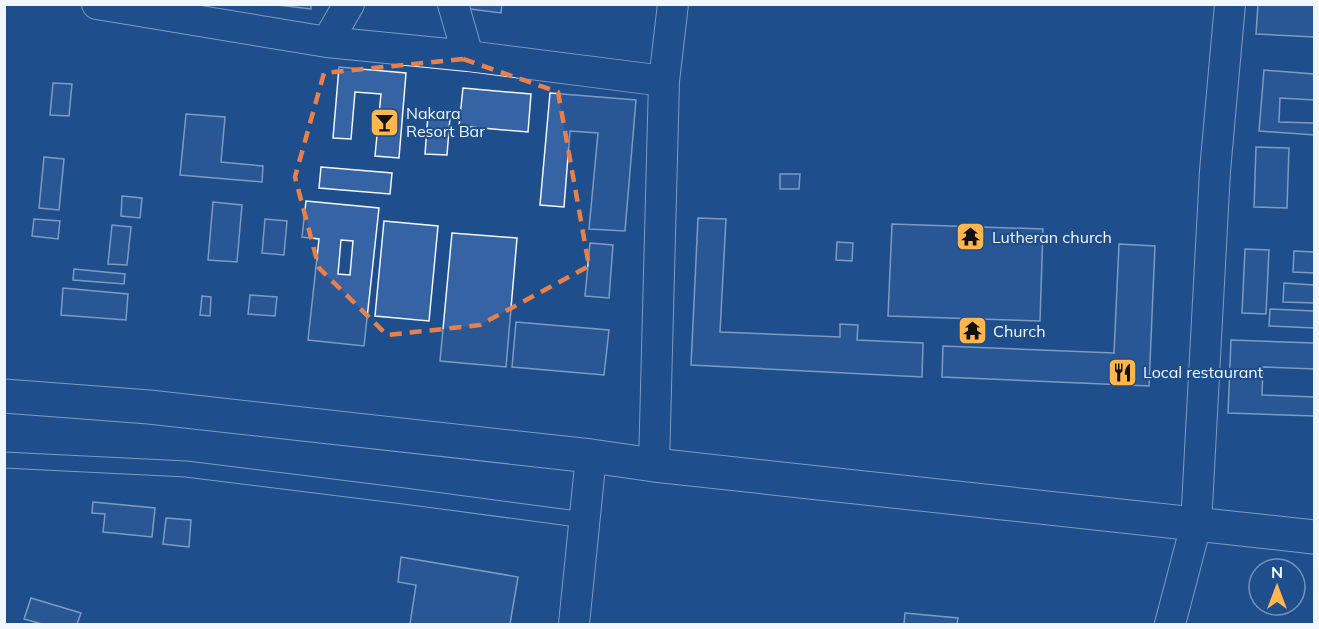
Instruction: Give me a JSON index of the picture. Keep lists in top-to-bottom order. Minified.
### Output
{"places":{"bar":["Nakara Resort Bar"],"temple":["Lutheran church","Church"],"restaurant":["Local restaurant"]},"north":"top"}
